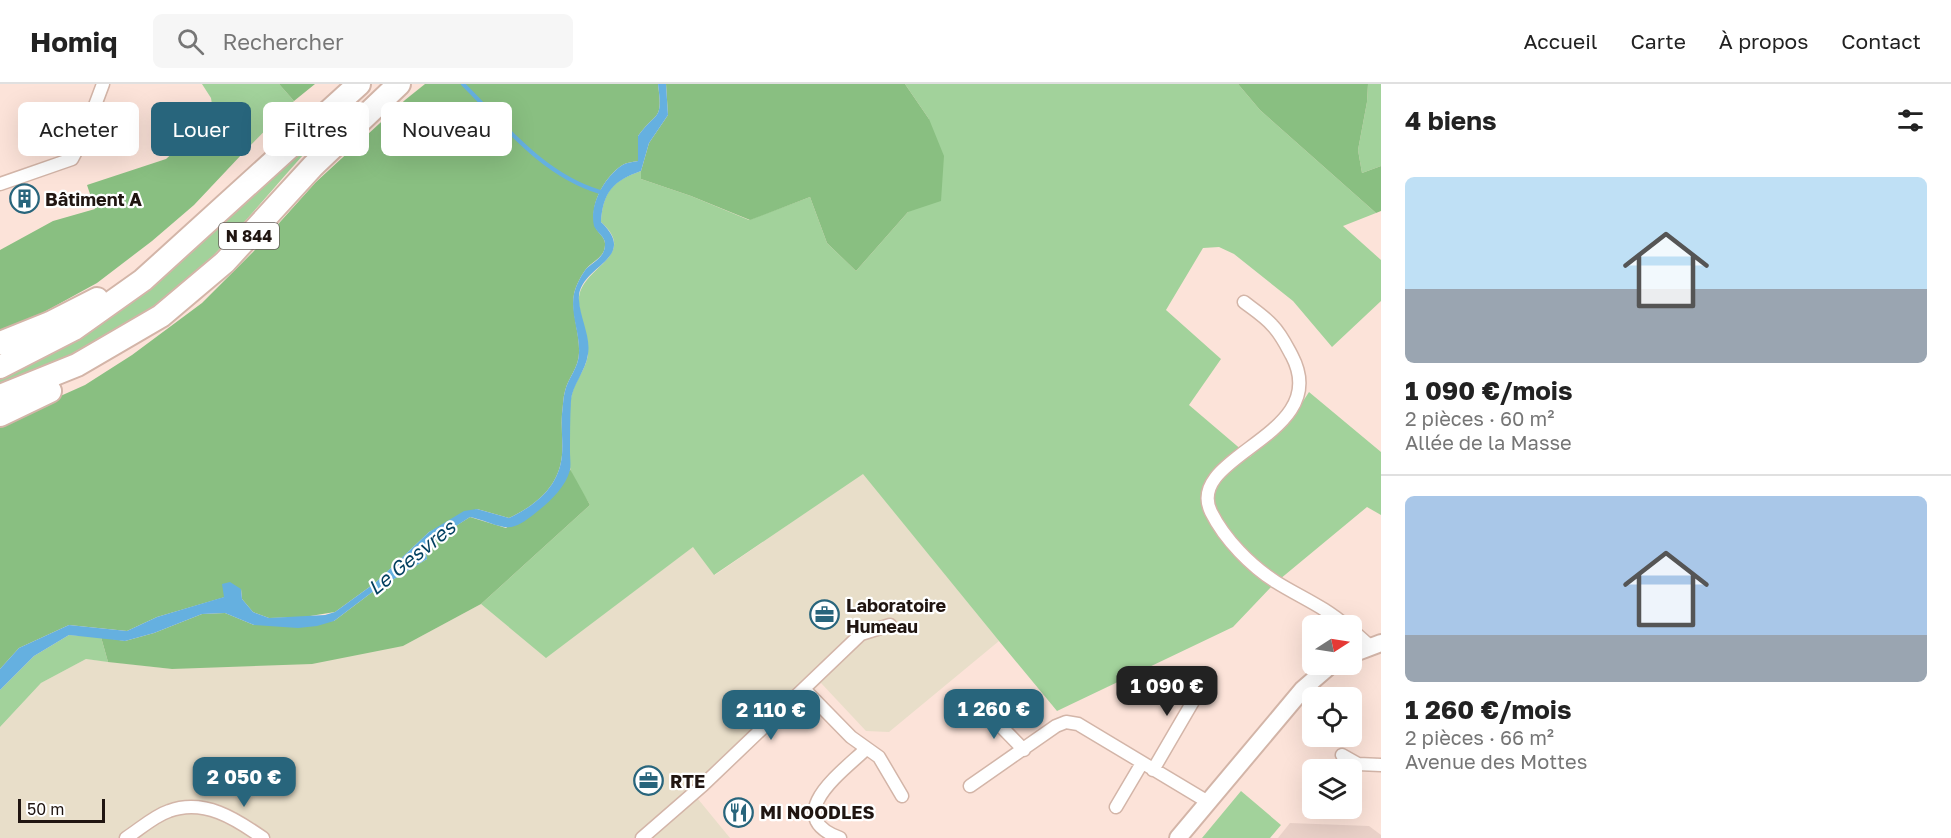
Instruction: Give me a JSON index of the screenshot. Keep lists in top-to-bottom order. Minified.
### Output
{"streets":{"highway":["N 844"]},"water":["Le Gesvres"],"places":{"building":["Bâtiment A"],"office":["Laboratoire Humeau","RTE"],"restaurant":["MI NOODLES"]},"scale_bar":"50 m","north":"right","page":{"header":"Homiq","search":"Rechercher","nav":["Accueil","Carte","À propos","Contact"],"heading":"4 biens","chip":["Acheter","Louer","Filtres","Nouveau"],"list":[{"name":"1 090 €/mois","note":"2 pièces · 60 m² · Allée de la Masse"},{"name":"1 260 €/mois","note":"2 pièces · 66 m² · Avenue des Mottes"}],"price":["1 090 €","1 260 €","2 110 €","2 050 €"],"scale":"50 m"}}
